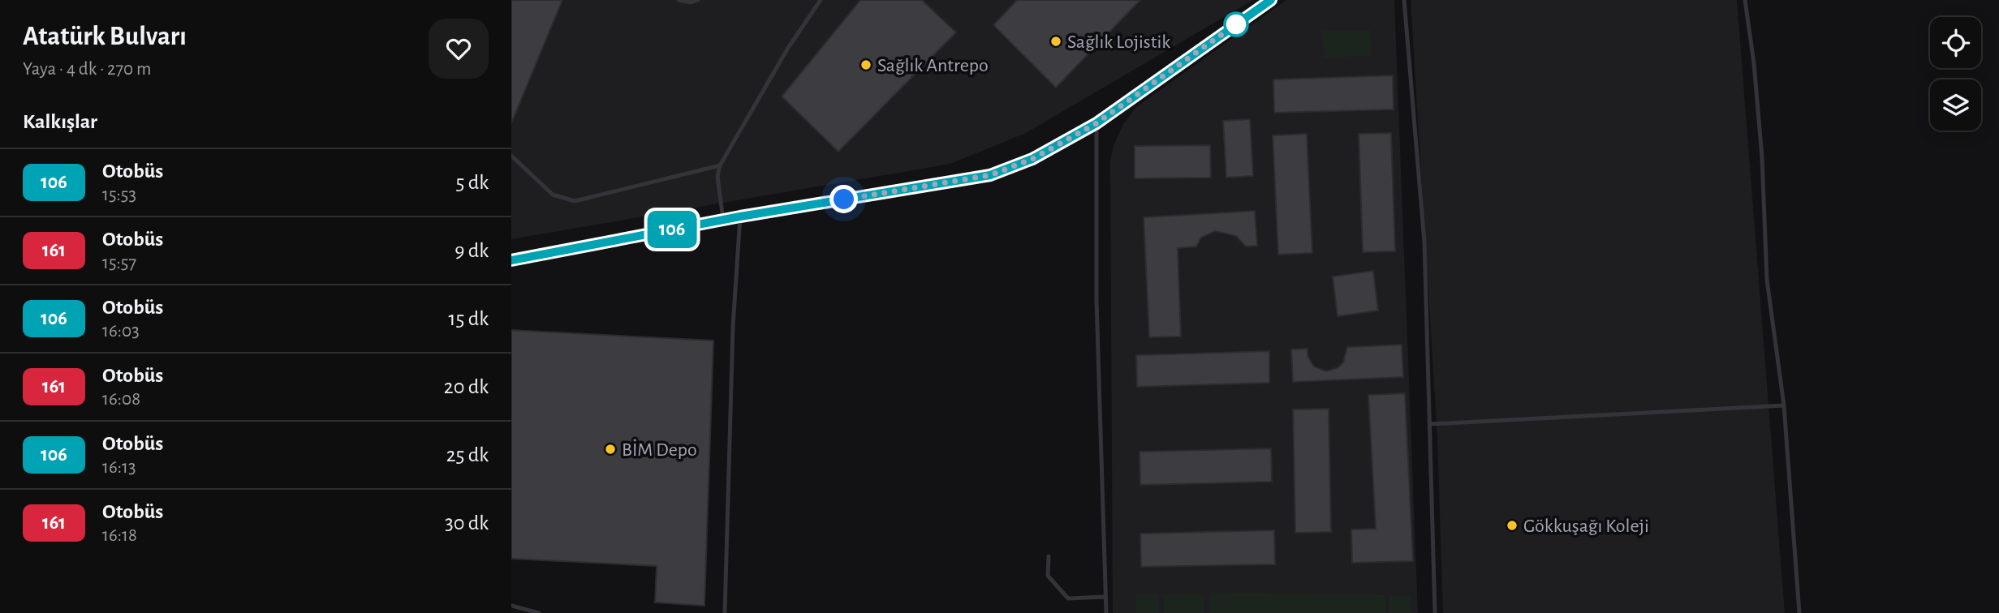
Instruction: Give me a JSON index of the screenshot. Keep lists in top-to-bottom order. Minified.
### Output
{"places":["Sağlık Lojistik","Sağlık Antrepo","BİM Depo","Gökkuşağı Koleji"],"lines":["bus line 106"],"page":{"heading":[["Atatürk Bulvarı","Yaya · 4 dk · 270 m"],"Kalkışlar"],"on_map":"106","list":[{"mark":"106","name":"Otobüs","note":"15:53","value":"5 dk"},{"mark":"161","name":"Otobüs","note":"15:57","value":"9 dk"},{"mark":"106","name":"Otobüs","note":"16:03","value":"15 dk"},{"mark":"161","name":"Otobüs","note":"16:08","value":"20 dk"},{"mark":"106","name":"Otobüs","note":"16:13","value":"25 dk"},{"mark":"161","name":"Otobüs","note":"16:18","value":"30 dk"}]}}
